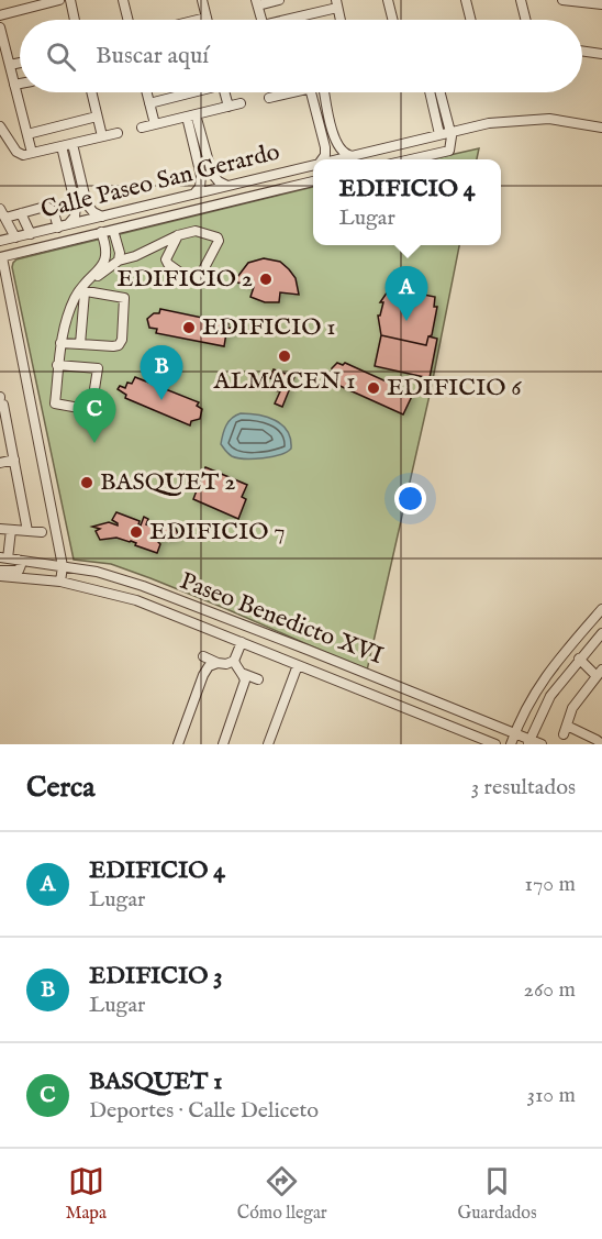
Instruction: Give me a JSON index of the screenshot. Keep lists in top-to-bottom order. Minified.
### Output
{"streets":{"street":["Calle Paseo San Gerardo","Paseo Benedicto XVI"]},"places":["EDIFICIO 2","EDIFICIO 1","ALMACEN 1","EDIFICIO 6","BASQUET 2","EDIFICIO 7"],"page":{"search":"Buscar aquí","popup":["EDIFICIO 4","Lugar"],"pins":["A","B","C"],"heading":["Cerca","3 resultados"],"list":[{"mark":"A","name":"EDIFICIO 4","note":"Lugar","value":"170 m"},{"mark":"B","name":"EDIFICIO 3","note":"Lugar","value":"260 m"},{"mark":"C","name":"BASQUET 1","note":"Deportes · Calle Deliceto","value":"310 m"}],"nav":["Mapa","Cómo llegar","Guardados"]}}
